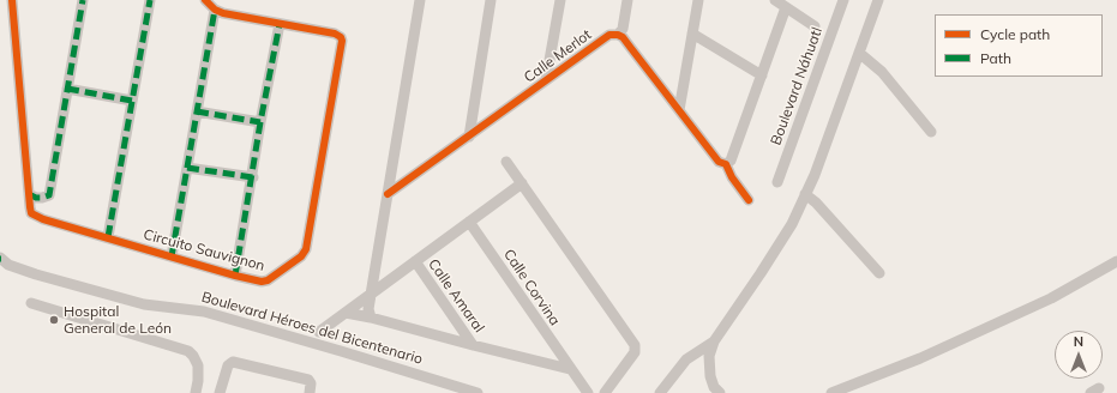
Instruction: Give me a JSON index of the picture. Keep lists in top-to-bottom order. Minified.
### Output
{"streets":{"street":["Calle Merlot","Boulevard Náhuatl","Circuito Sauvignon","Calle Corvina","Calle Amaral","Boulevard Héroes del Bicentenario"]},"places":["Hospital General de León"],"legend":["Cycle path","Path"],"north":"top"}
